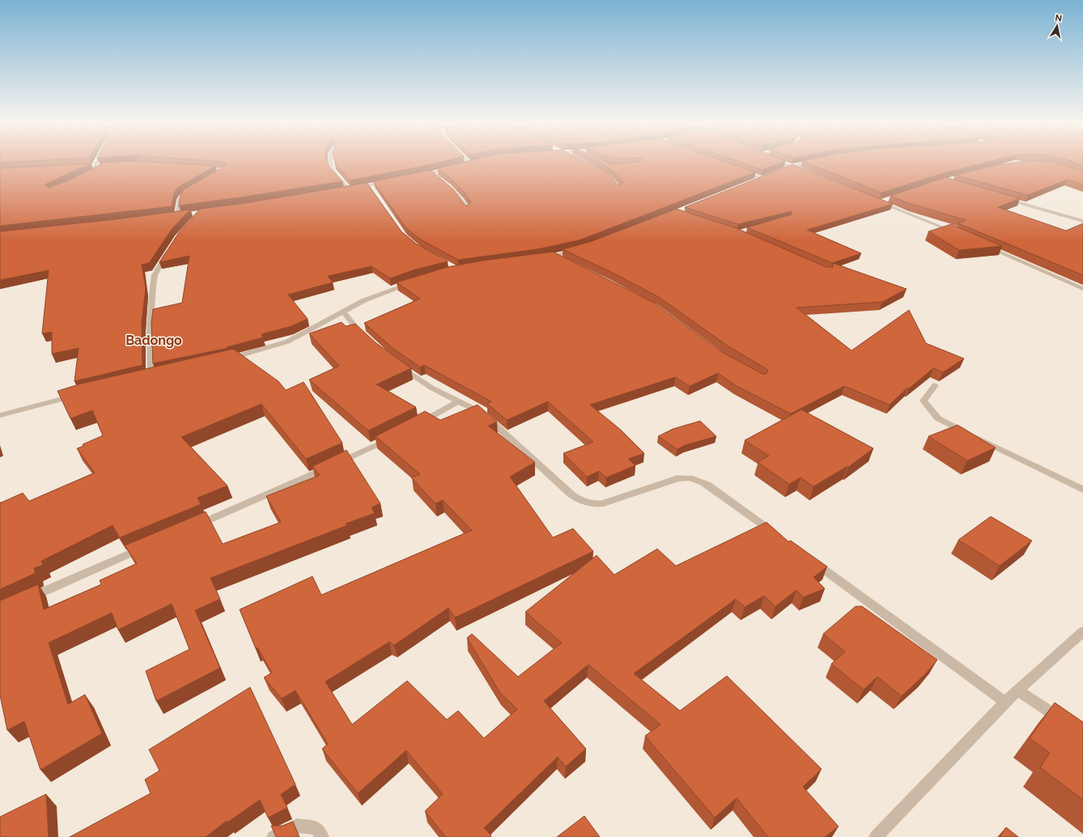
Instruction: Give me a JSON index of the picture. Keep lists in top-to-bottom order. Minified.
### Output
{"districts":["Badongo"],"north":"top"}
